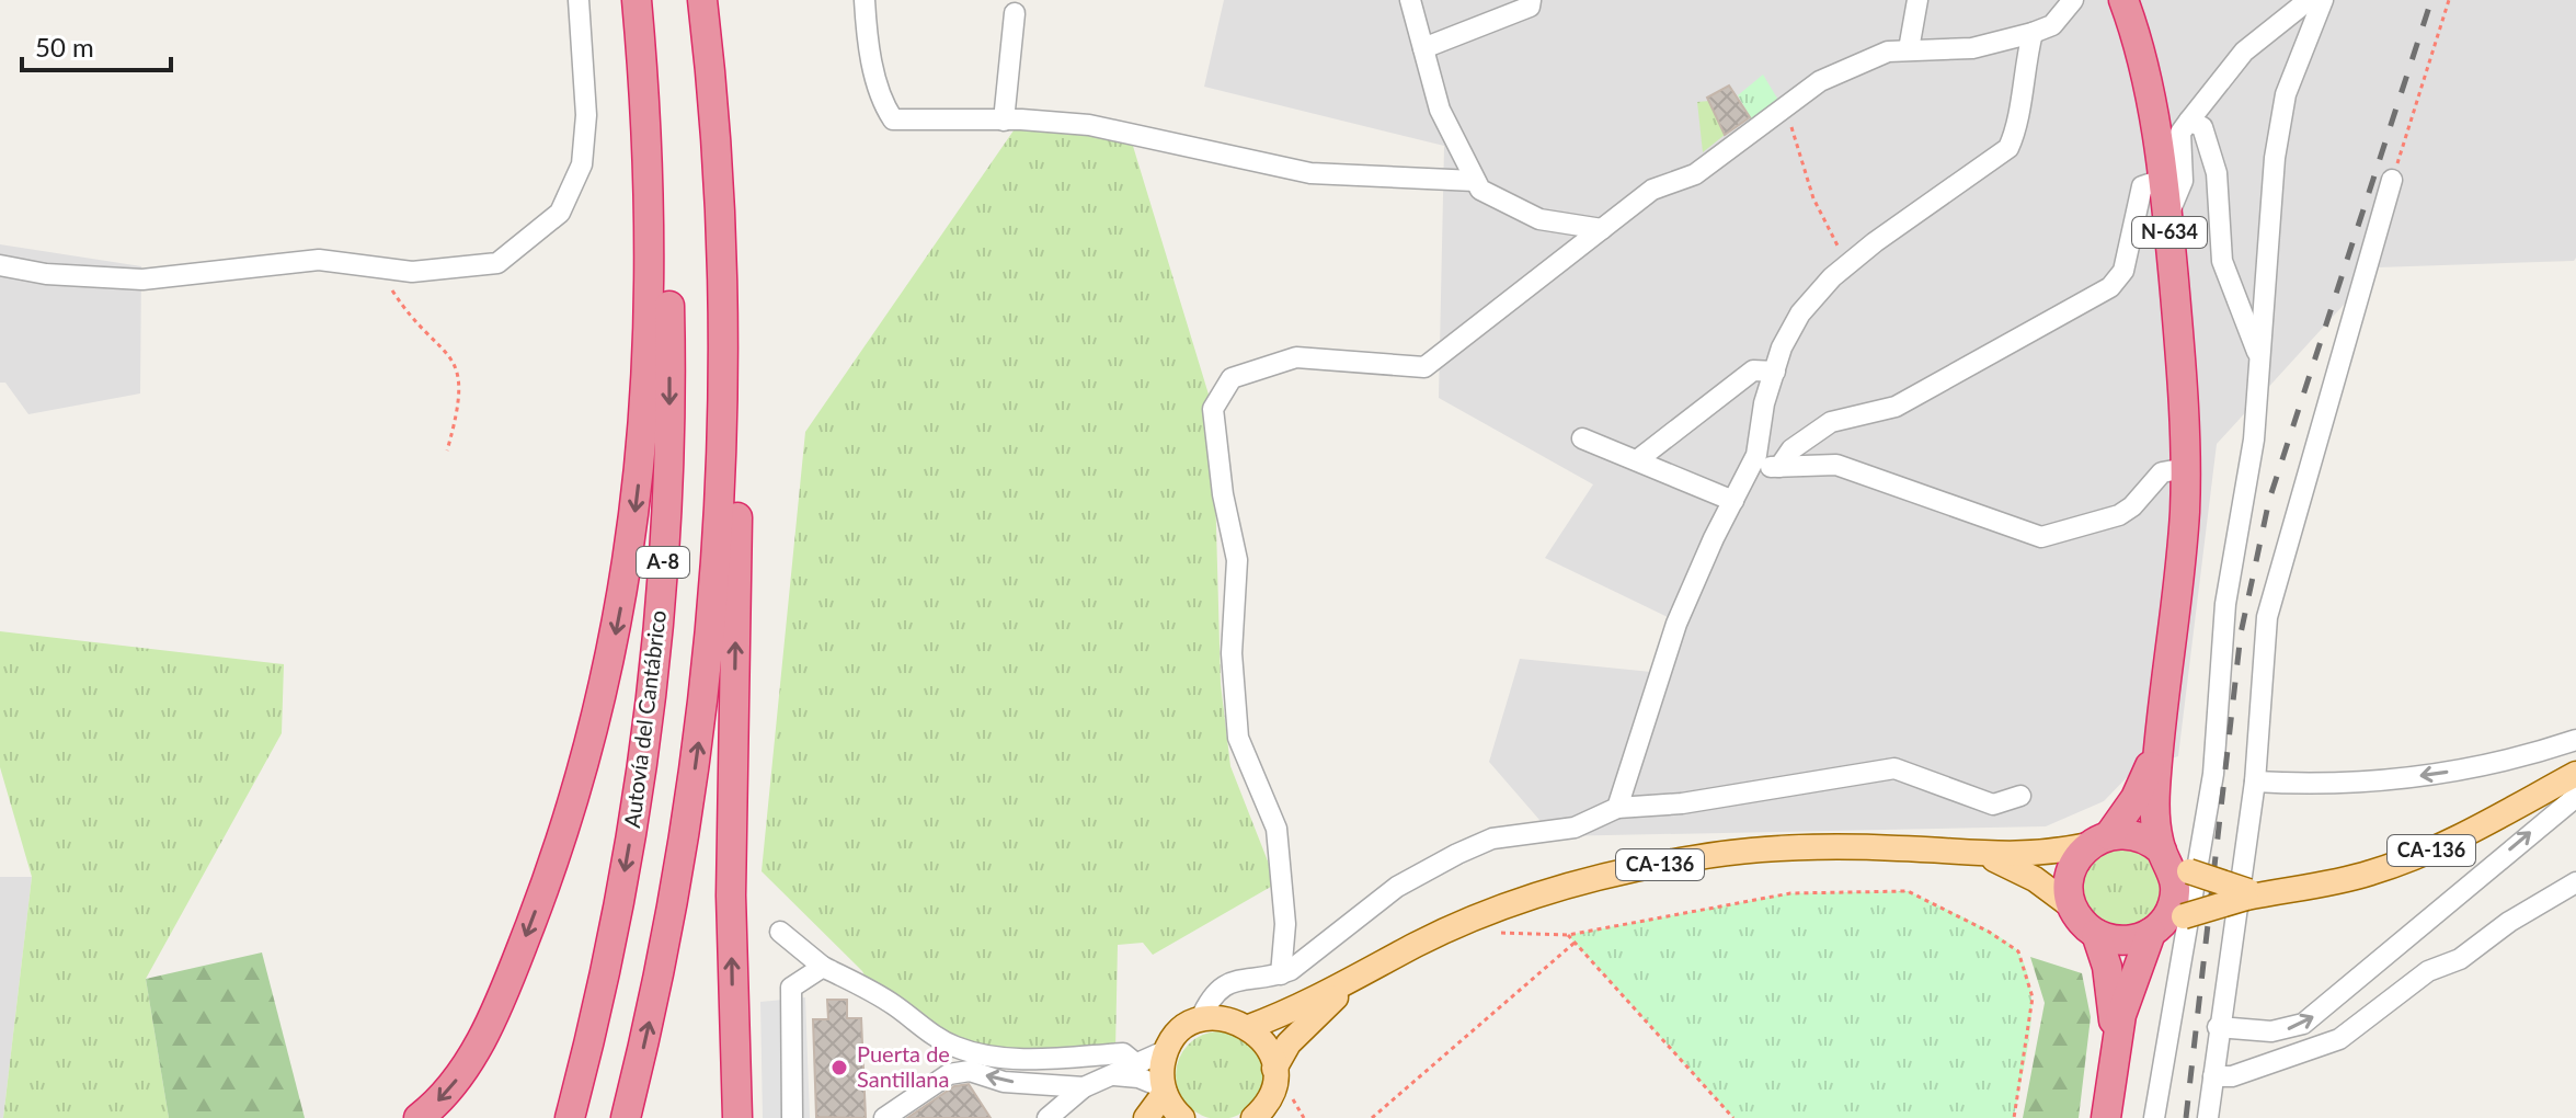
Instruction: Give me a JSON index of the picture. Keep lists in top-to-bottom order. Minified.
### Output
{"streets":{"highway":["N-634","A-8","Autovía del Cantábrico"],"main road":["CA-136"]},"crossings":[["N-634","CA-136"]],"places":["Puerta de Santillana"],"scale_bar":"50 m"}
